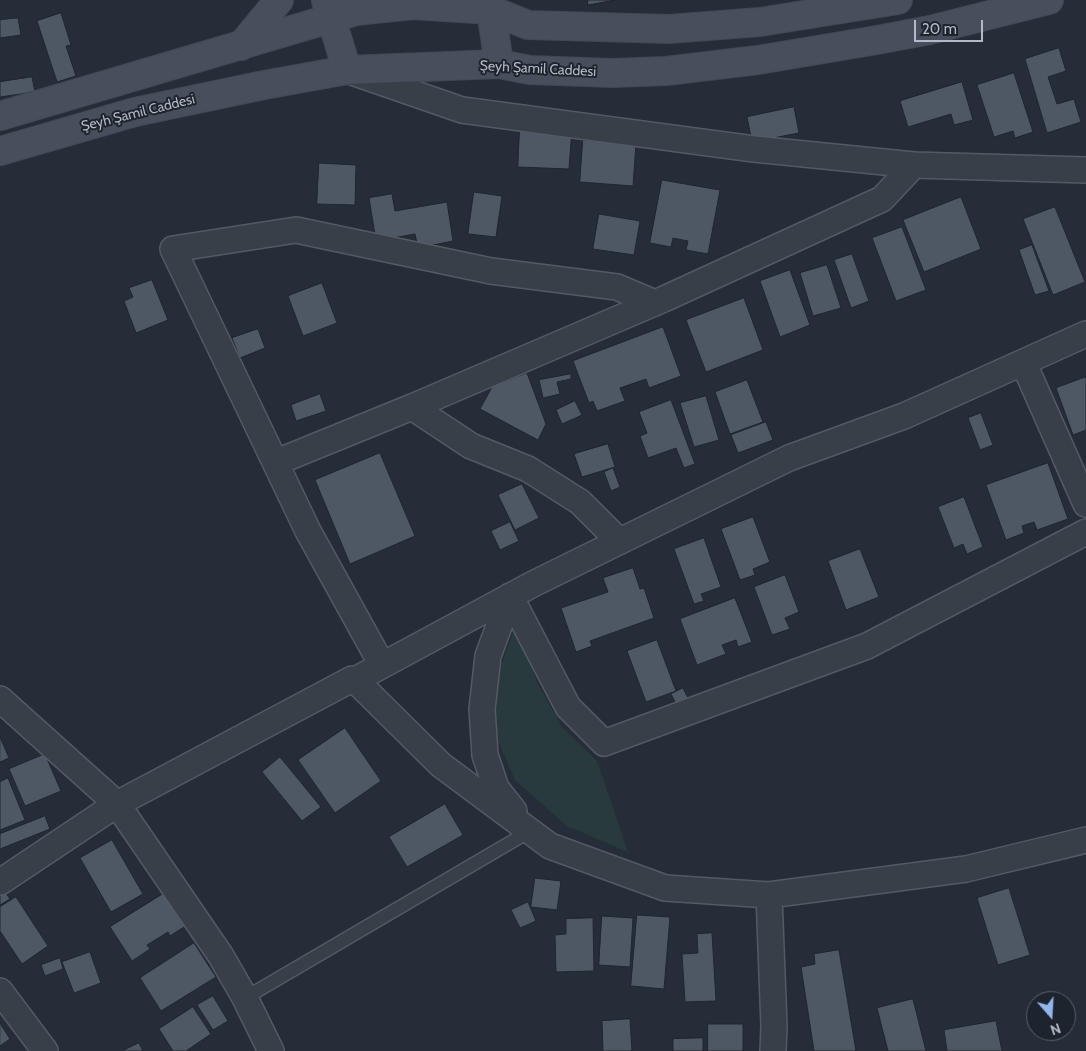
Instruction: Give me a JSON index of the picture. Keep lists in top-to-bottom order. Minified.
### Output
{"streets":{"main road":["Şeyh Şamil Caddesi"]},"scale_bar":"20 m","north":"bottom"}
